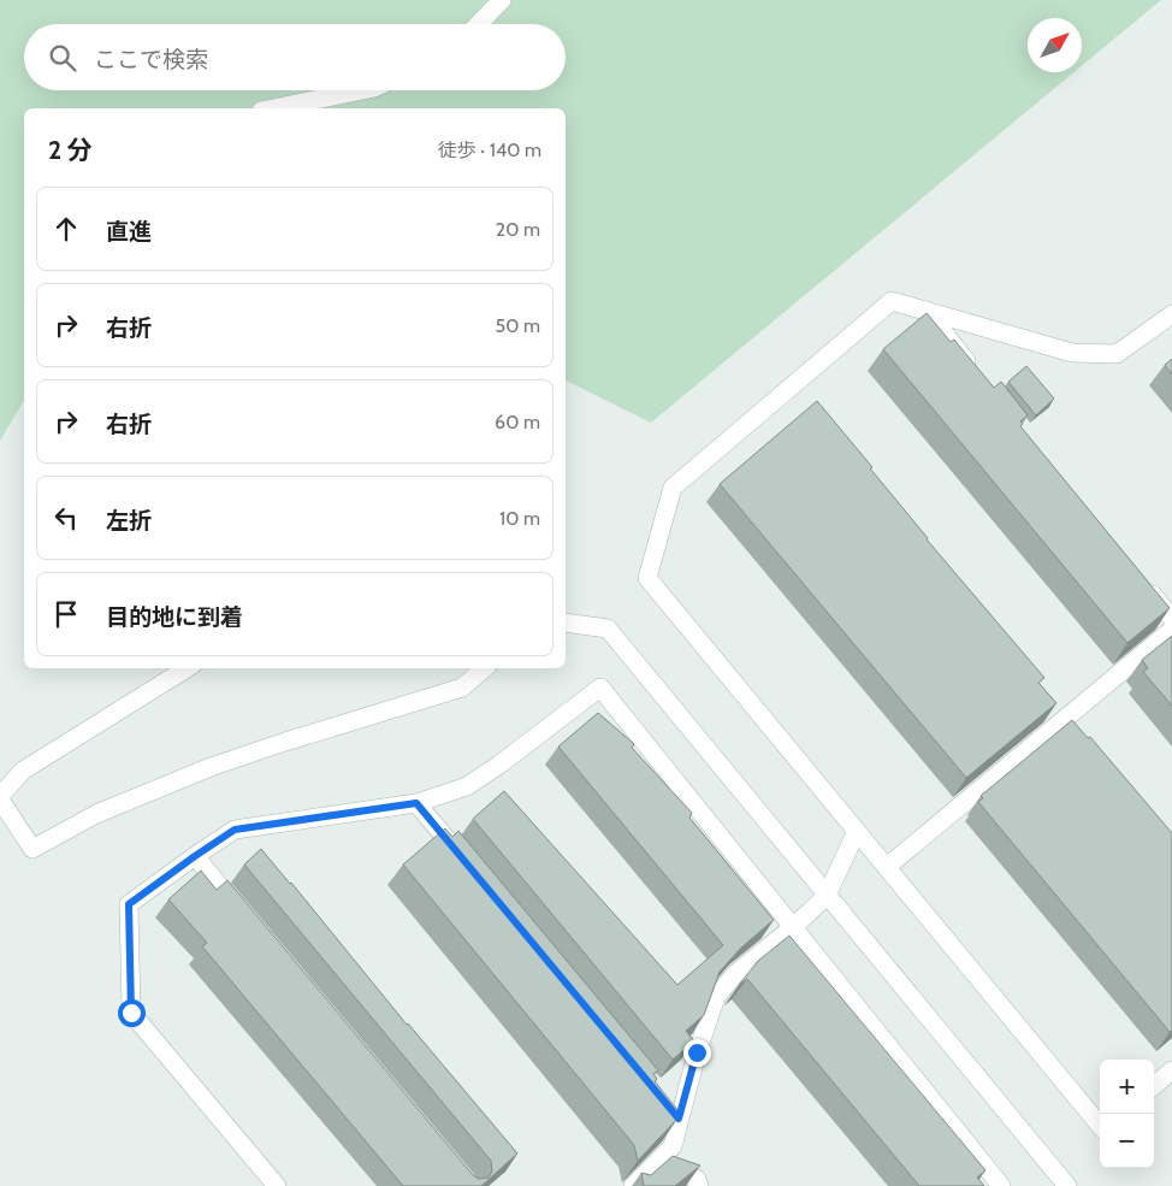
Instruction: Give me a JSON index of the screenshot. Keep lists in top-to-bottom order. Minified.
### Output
{"north":"top right","page":{"search":"ここで検索","heading":["2 分","徒歩 · 140 m"],"list":[["直進","20 m"],["右折","50 m"],["右折","60 m"],["左折","10 m"],"目的地に到着"],"map_buttons":["+","−"]}}
